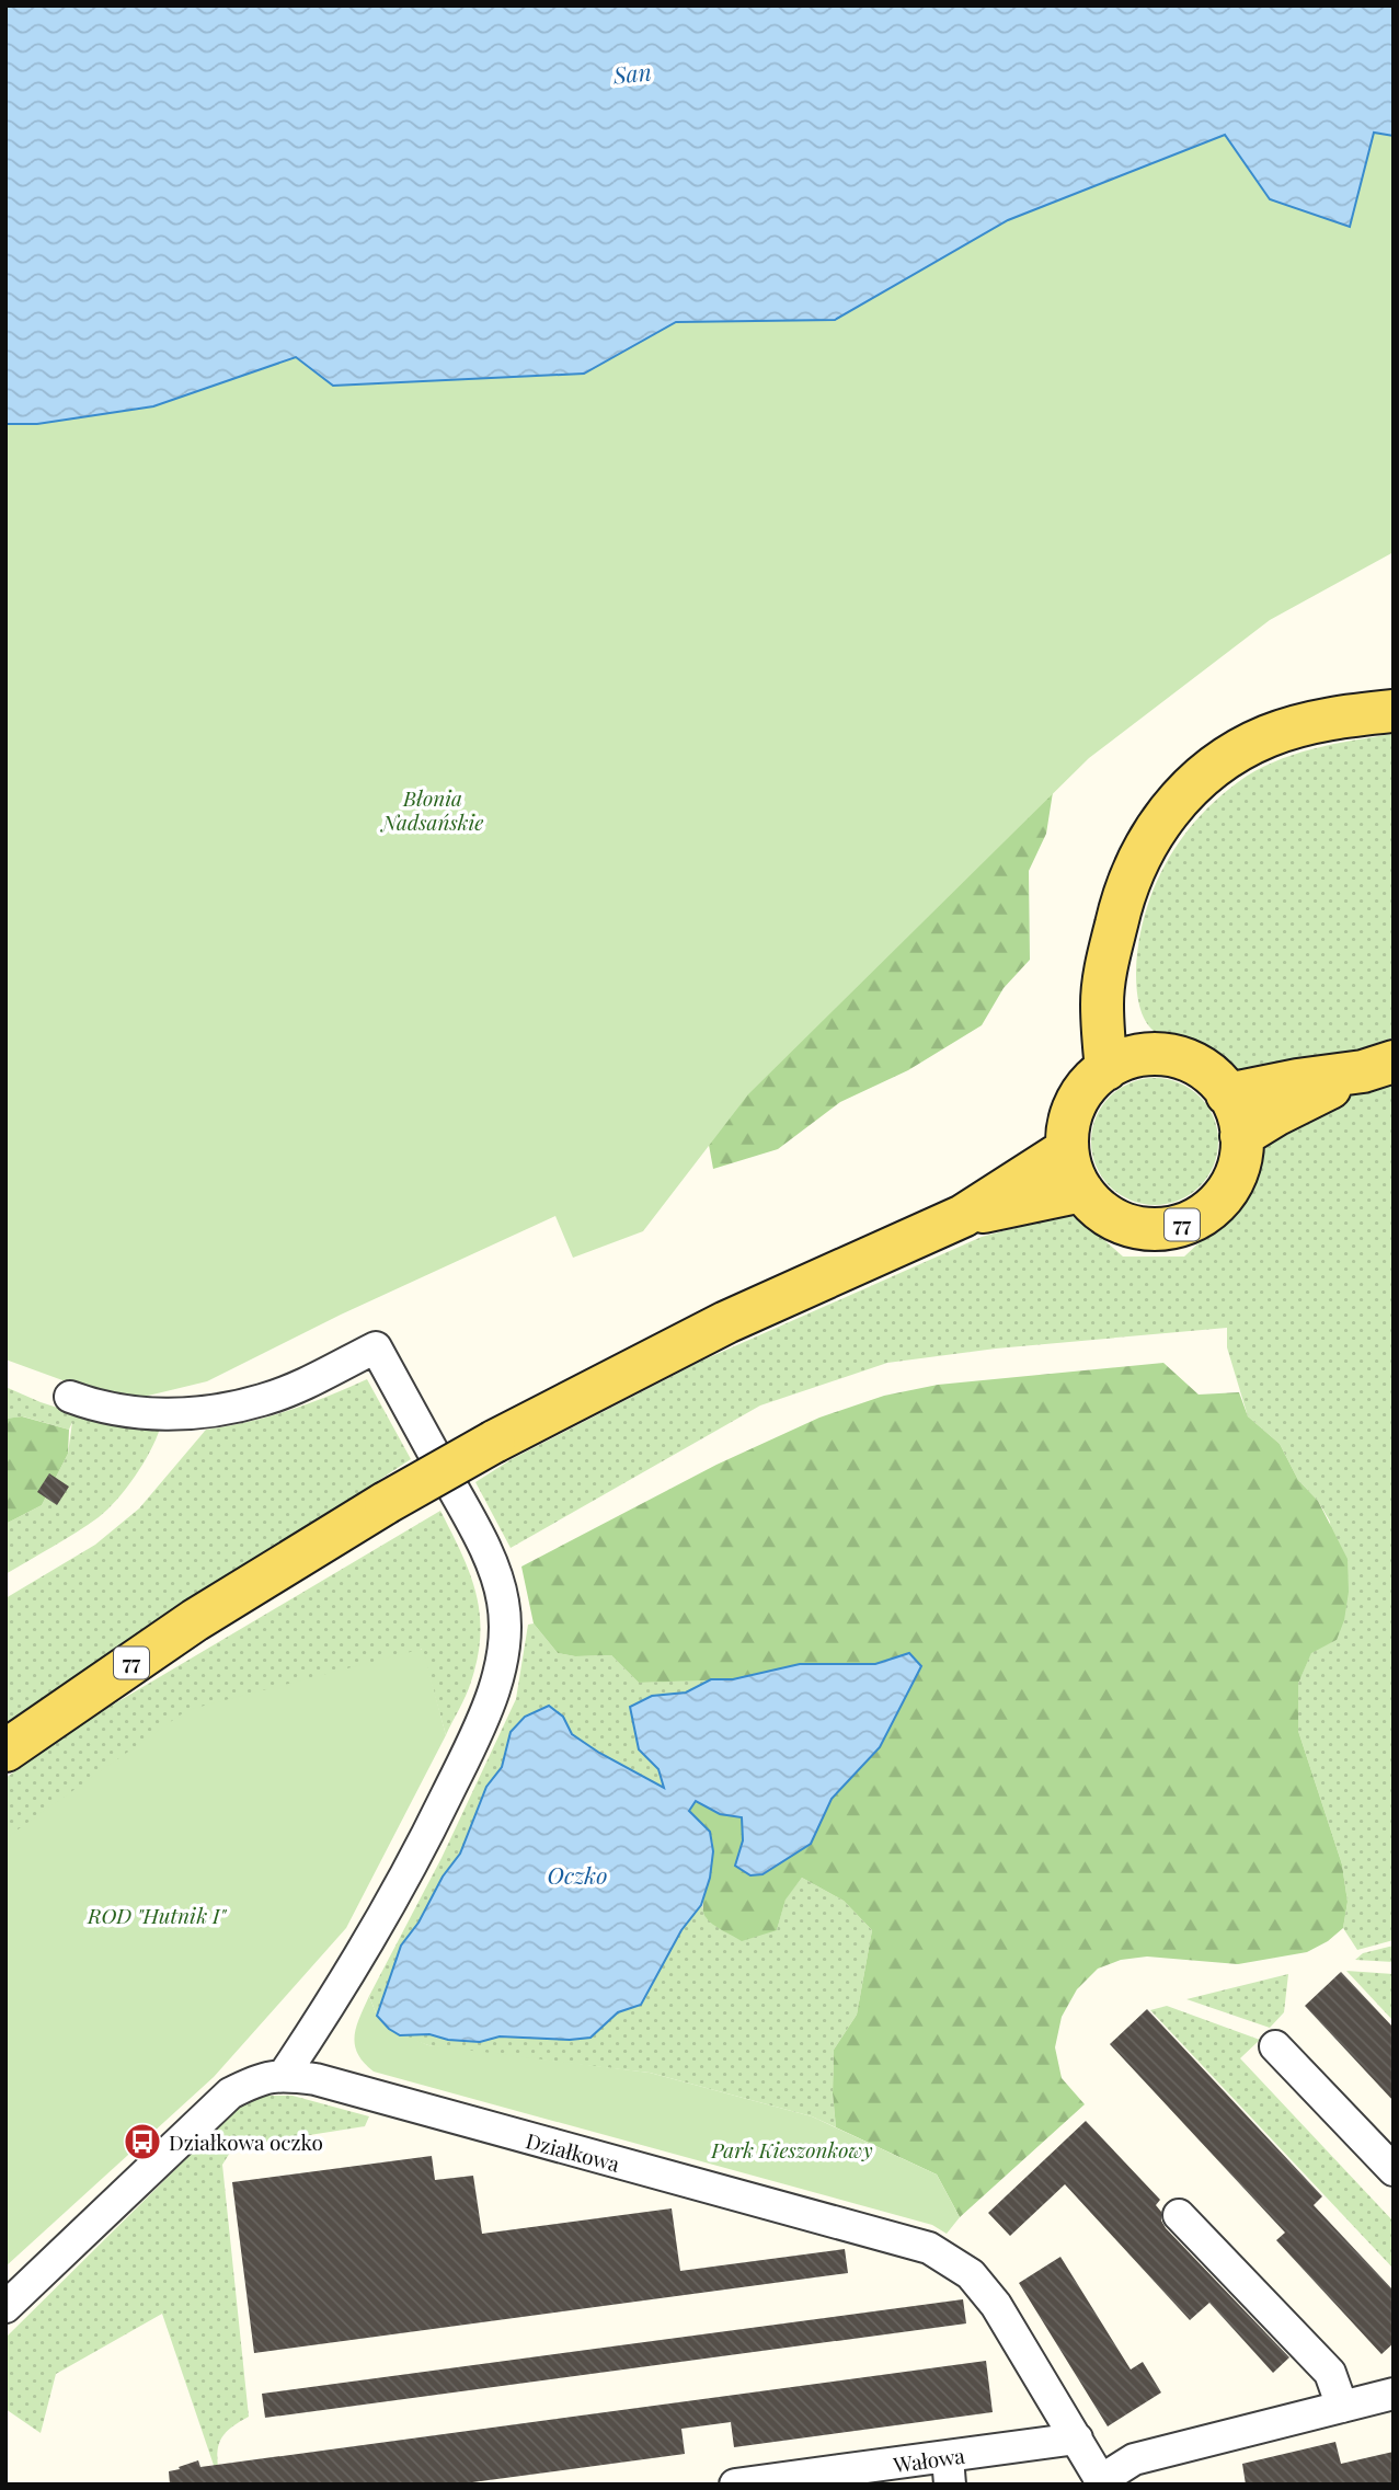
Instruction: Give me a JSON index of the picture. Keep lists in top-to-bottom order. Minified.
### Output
{"streets":{"main road":["77"],"street":["Działkowa","Wałowa"]},"crossings":[["Działkowa","Wałowa"]],"water":["San","Oczko"],"parks":["Błonia Nadsańskie","ROD \"Hutnik I\"","Park Kieszonkowy"],"places":{"bus stop":["Działkowa oczko"]}}
